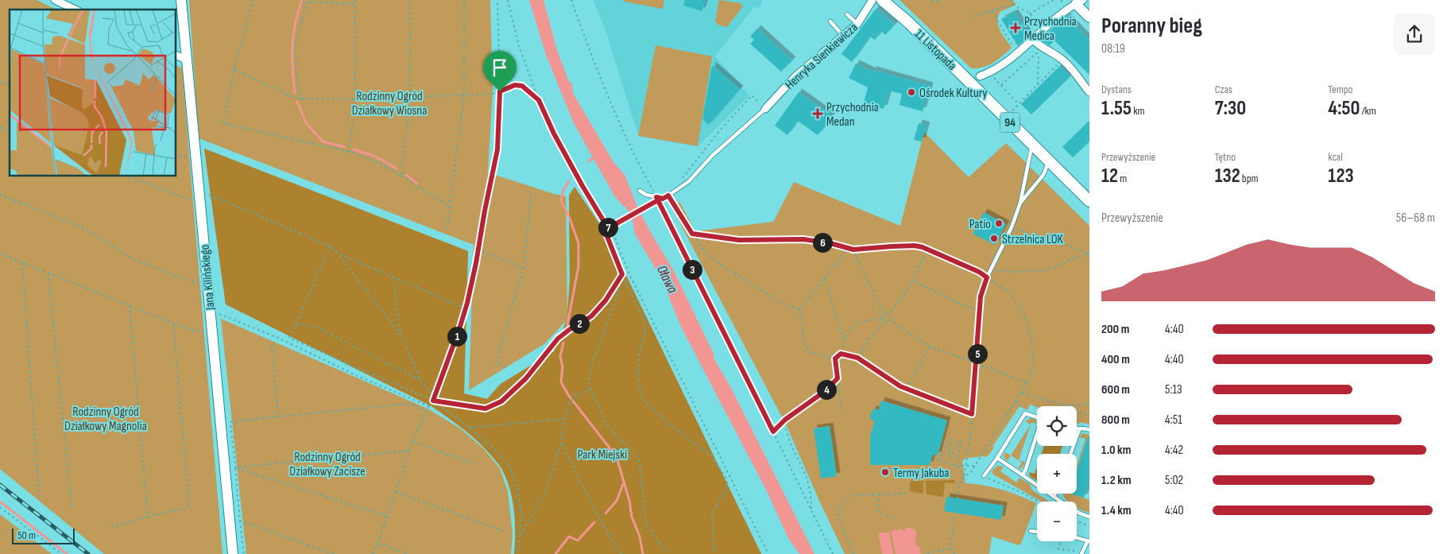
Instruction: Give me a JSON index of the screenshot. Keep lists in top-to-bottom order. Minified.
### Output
{"streets":{"main road":["11 Listopada","94"],"street":["Henryka Sienkiewicza","Jana Kilińskiego"]},"water":["Oława"],"parks":["Rodzinny Ogród Działkowy Wiosna","Rodzinny Ogród Działkowy Magnolia","Park Miejski","Rodzinny Ogród Działkowy Zacisze"],"places":{"health":["Przychodnia Medica","Przychodnia Medan"],"other":["Ośrodek Kultury","Patio","Strzelnica LOK","Termy Jakuba"]},"scale_bar":"50 m","page":{"heading":["Poranny bieg","08:19"],"stats":[["Dystans","1.55 km"],["Czas","7:30"],["Tempo","4:50 /km"],["Przewyższenie","12 m"],["Tętno","132 bpm"],["kcal","123"]],"chart":["Przewyższenie","56–68 m"],"pins":["7","6","3","2","1","5","4"],"list":[{"name":"200 m","note":"4:40"},{"name":"400 m","note":"4:40"},{"name":"600 m","note":"5:13"},{"name":"800 m","note":"4:51"},{"name":"1.0 km","note":"4:42"},{"name":"1.2 km","note":"5:02"},{"name":"1.4 km","note":"4:40"}],"map_buttons":["+","−"],"scale":"50 m"}}
